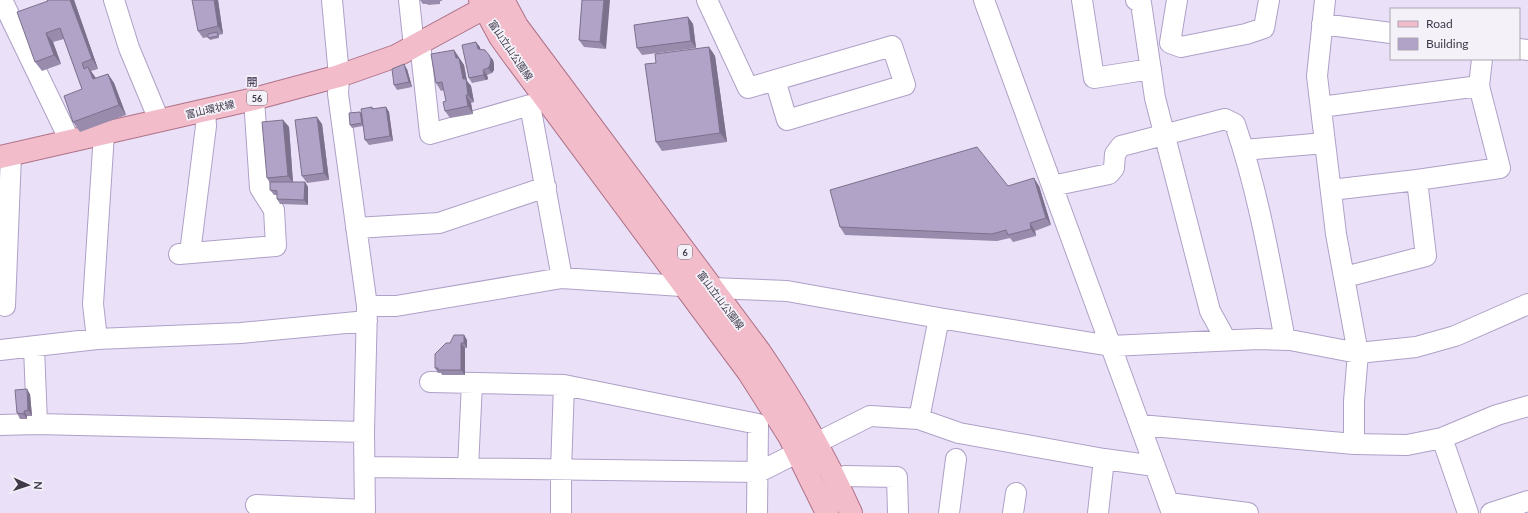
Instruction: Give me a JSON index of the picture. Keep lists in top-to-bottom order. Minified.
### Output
{"streets":{"main road":["富山立山公園線","56","富山環状線","6"]},"crossings":[["富山立山公園線","富山環状線"]],"districts":["開"],"legend":["Road","Building"],"north":"right"}
